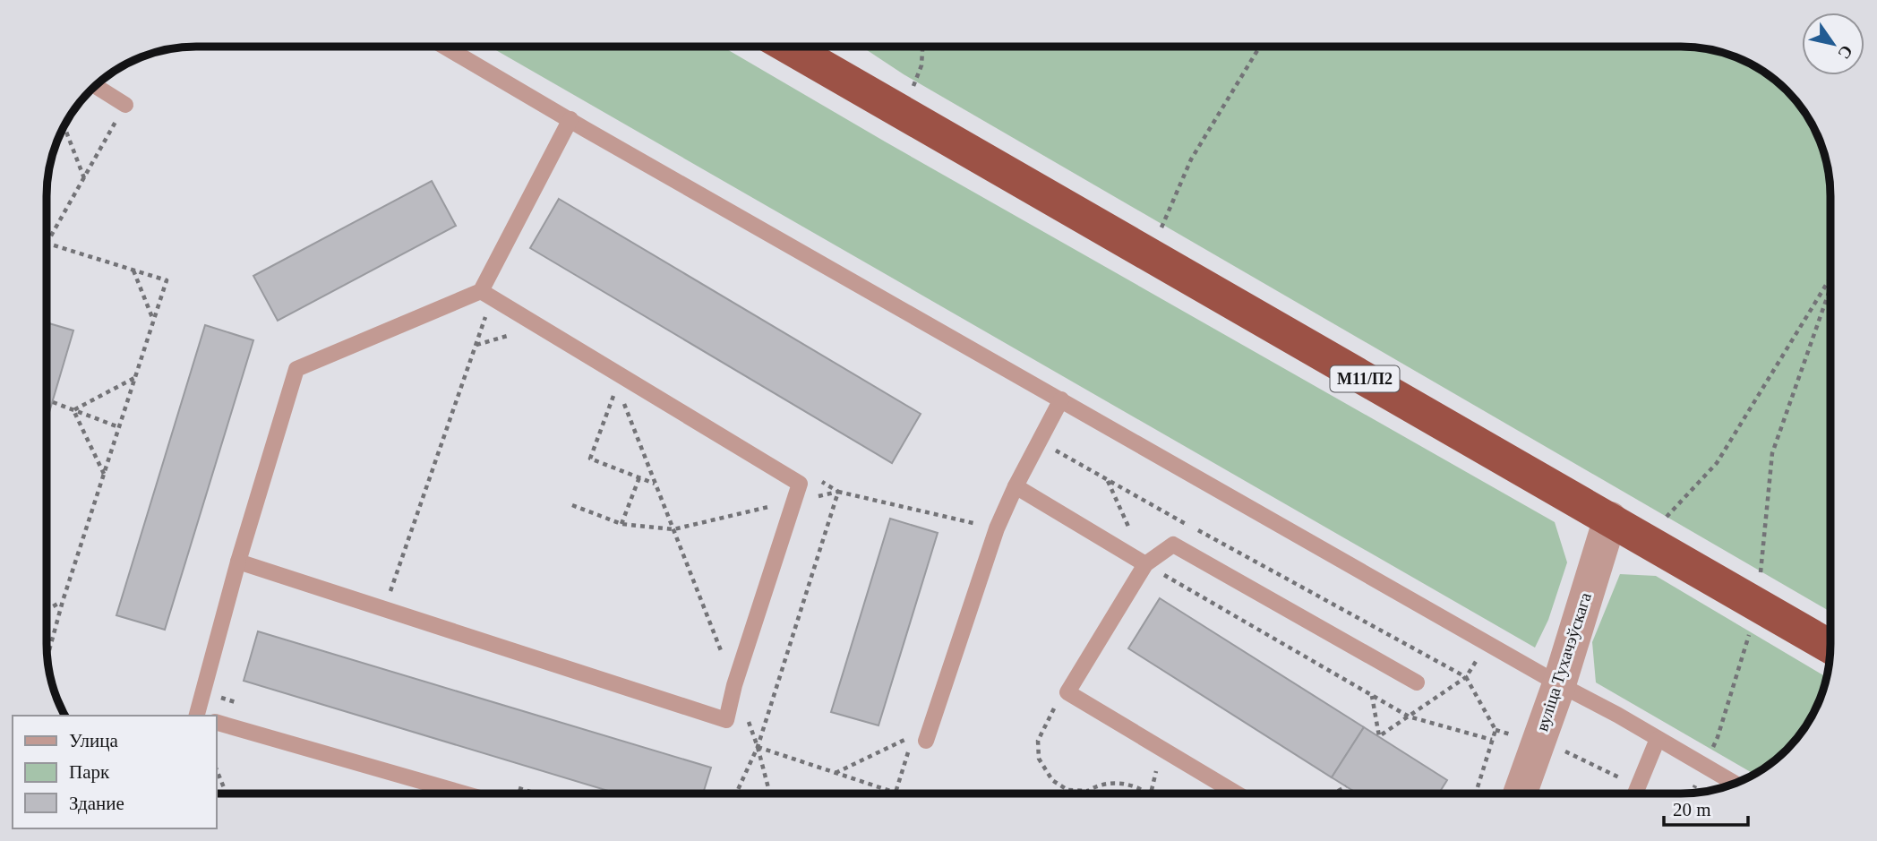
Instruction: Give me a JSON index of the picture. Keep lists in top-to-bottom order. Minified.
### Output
{"streets":{"highway":["М11/П2"],"street":["вуліца Тухачэўскага"]},"crossings":[["М11/П2","вуліца Тухачэўскага"]],"legend":["Улица","Парк","Здание"],"scale_bar":"20 m","north":"bottom right"}
